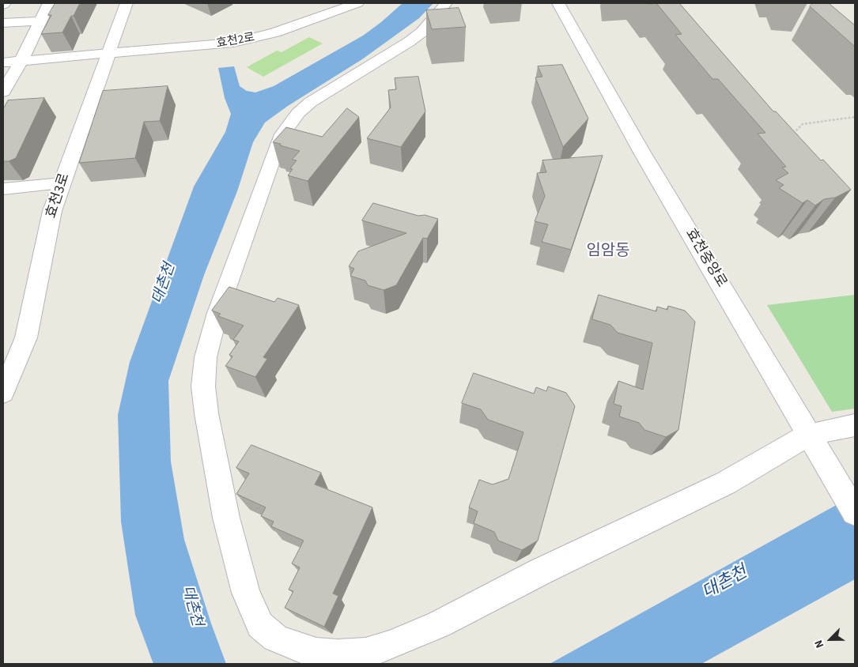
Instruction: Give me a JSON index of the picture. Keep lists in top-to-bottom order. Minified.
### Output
{"streets":{"street":["효천2로","효천3로","효천중앙로"]},"crossings":[["효천2로","효천3로"]],"districts":["임암동"],"water":["대촌천"],"north":"bottom left"}
